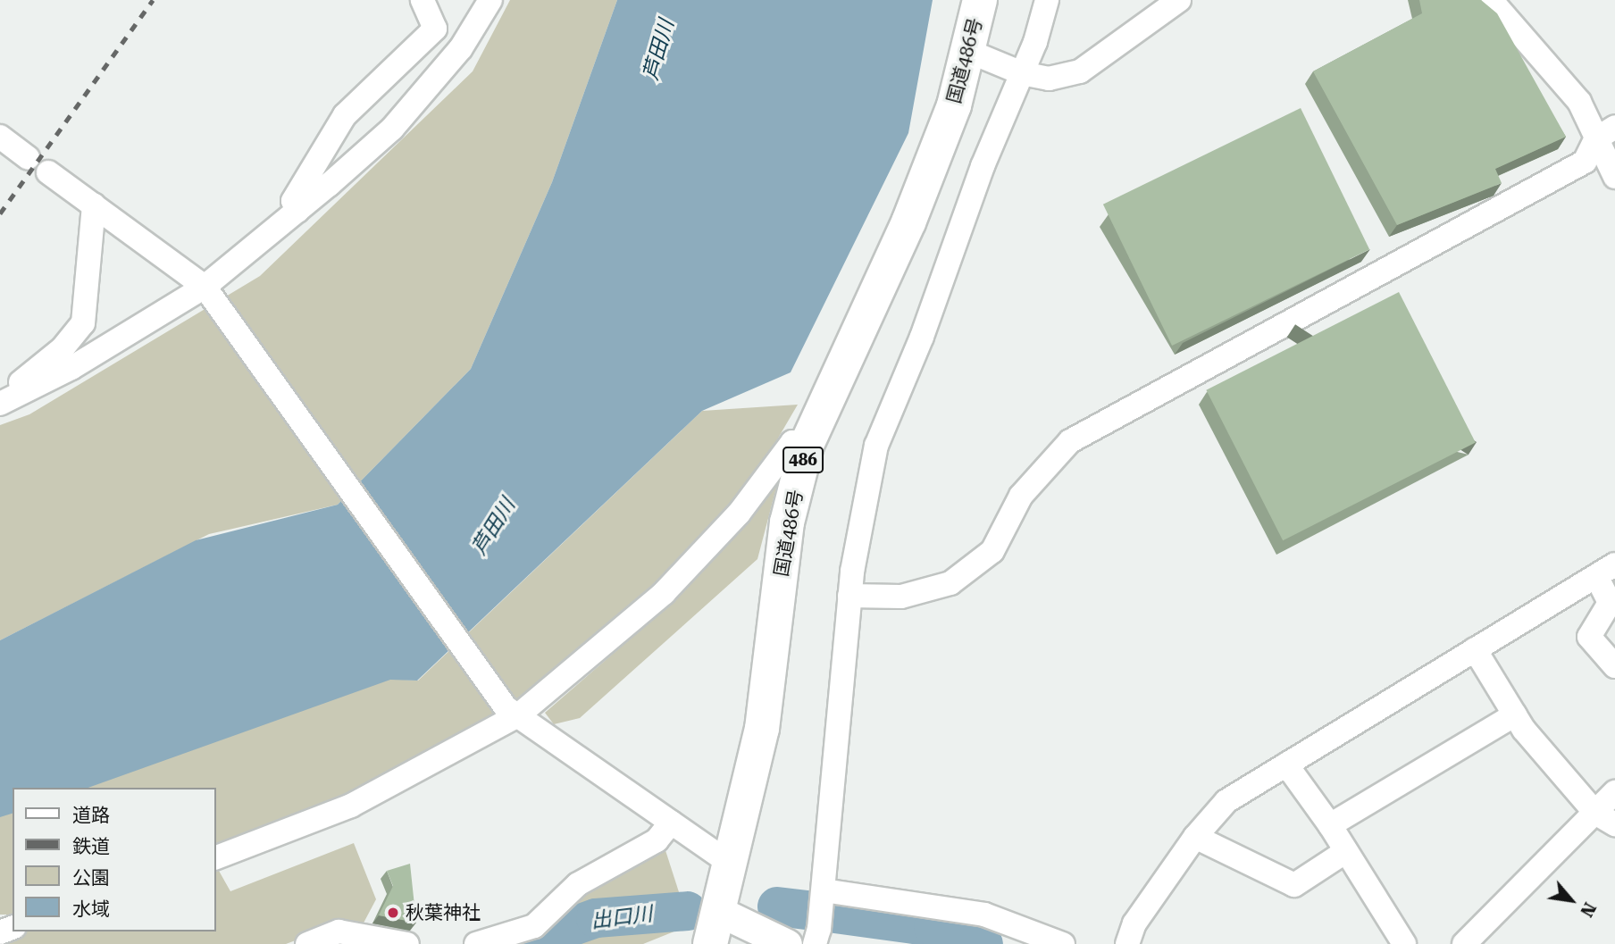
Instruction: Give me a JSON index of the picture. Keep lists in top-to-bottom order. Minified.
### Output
{"streets":{"highway":["国道486号","486"]},"water":["芦田川","出口川"],"places":["秋葉神社"],"legend":["道路","鉄道","公園","水域"],"north":"bottom right"}
